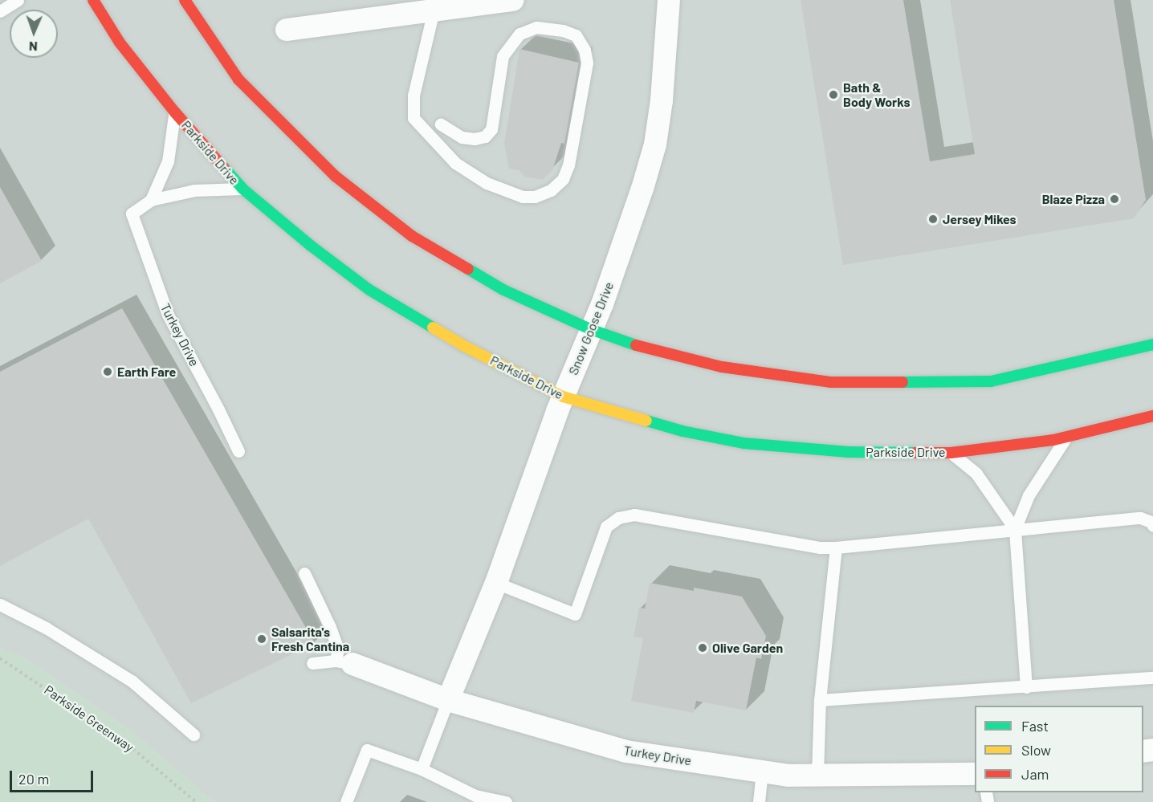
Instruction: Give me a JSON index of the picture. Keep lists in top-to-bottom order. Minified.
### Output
{"streets":{"street":["Parkside Drive","Snow Goose Drive","Turkey Drive"],"path":["Parkside Greenway"]},"crossings":[["Parkside Drive","Snow Goose Drive"],["Snow Goose Drive","Turkey Drive"]],"places":["Bath & Body Works","Blaze Pizza","Jersey Mikes","Earth Fare","Salsarita's Fresh Cantina","Olive Garden"],"legend":["Fast","Slow","Jam"],"scale_bar":"20 m","north":"bottom"}
